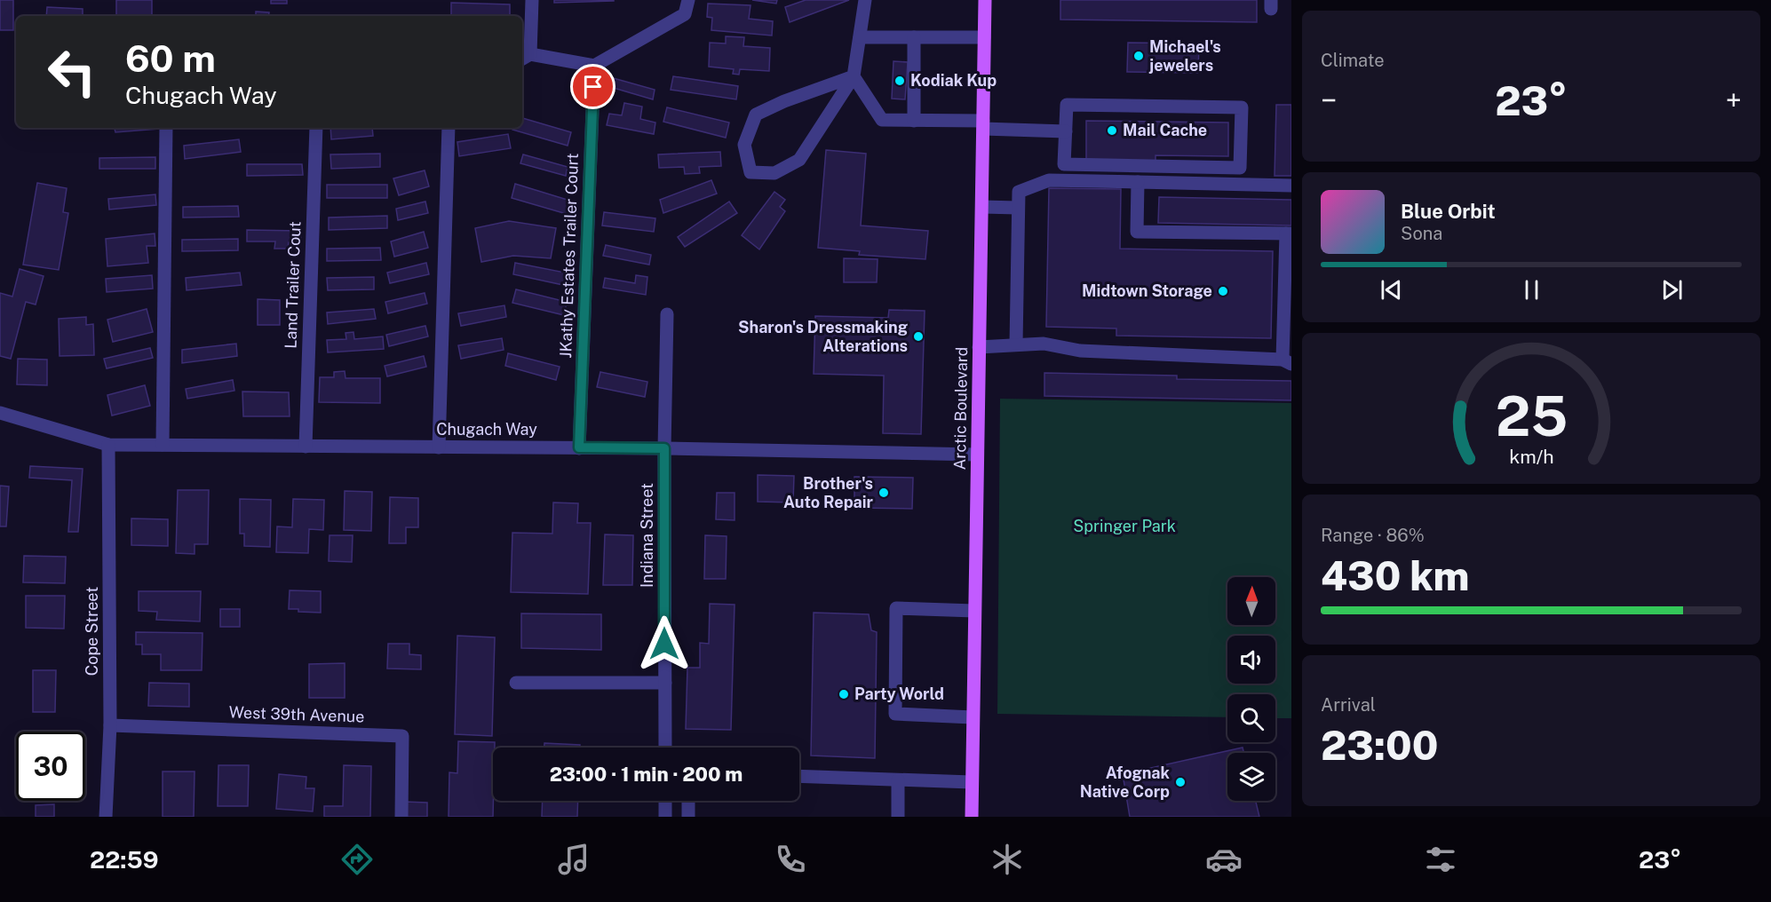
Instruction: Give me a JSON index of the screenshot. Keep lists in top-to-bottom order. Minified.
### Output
{"streets":{"main road":["Arctic Boulevard"],"street":["JKathy Estates Trailer Court","Land Trailer Cout","Chugach Way","Indiana Street","Cope Street","West 39th Avenue"]},"crossings":[["JKathy Estates Trailer Court","Chugach Way"],["Land Trailer Cout","Chugach Way"],["Arctic Boulevard","Chugach Way"],["Chugach Way","Indiana Street"],["Chugach Way","Cope Street"],["Cope Street","West 39th Avenue"]],"parks":["Springer Park"],"places":["Michael's jewelers","Kodiak Kup","Mail Cache","Midtown Storage","Sharon's Dressmaking Alterations","Brother's Auto Repair","Party World","Afognak Native Corp"],"north":"top","page":{"tile":["Climate",["Range · 86%","430 km"],["Arrival","23:00"]],"turn":["60 m","Chugach Way"],"heat":["−","23°","+"],"song":["Blue Orbit","Sona"],"limit":"30","trip":"23:00 · 1 min · 200 m","tabs":["22:59","23°"],"gauge":["25","km/h"]}}
